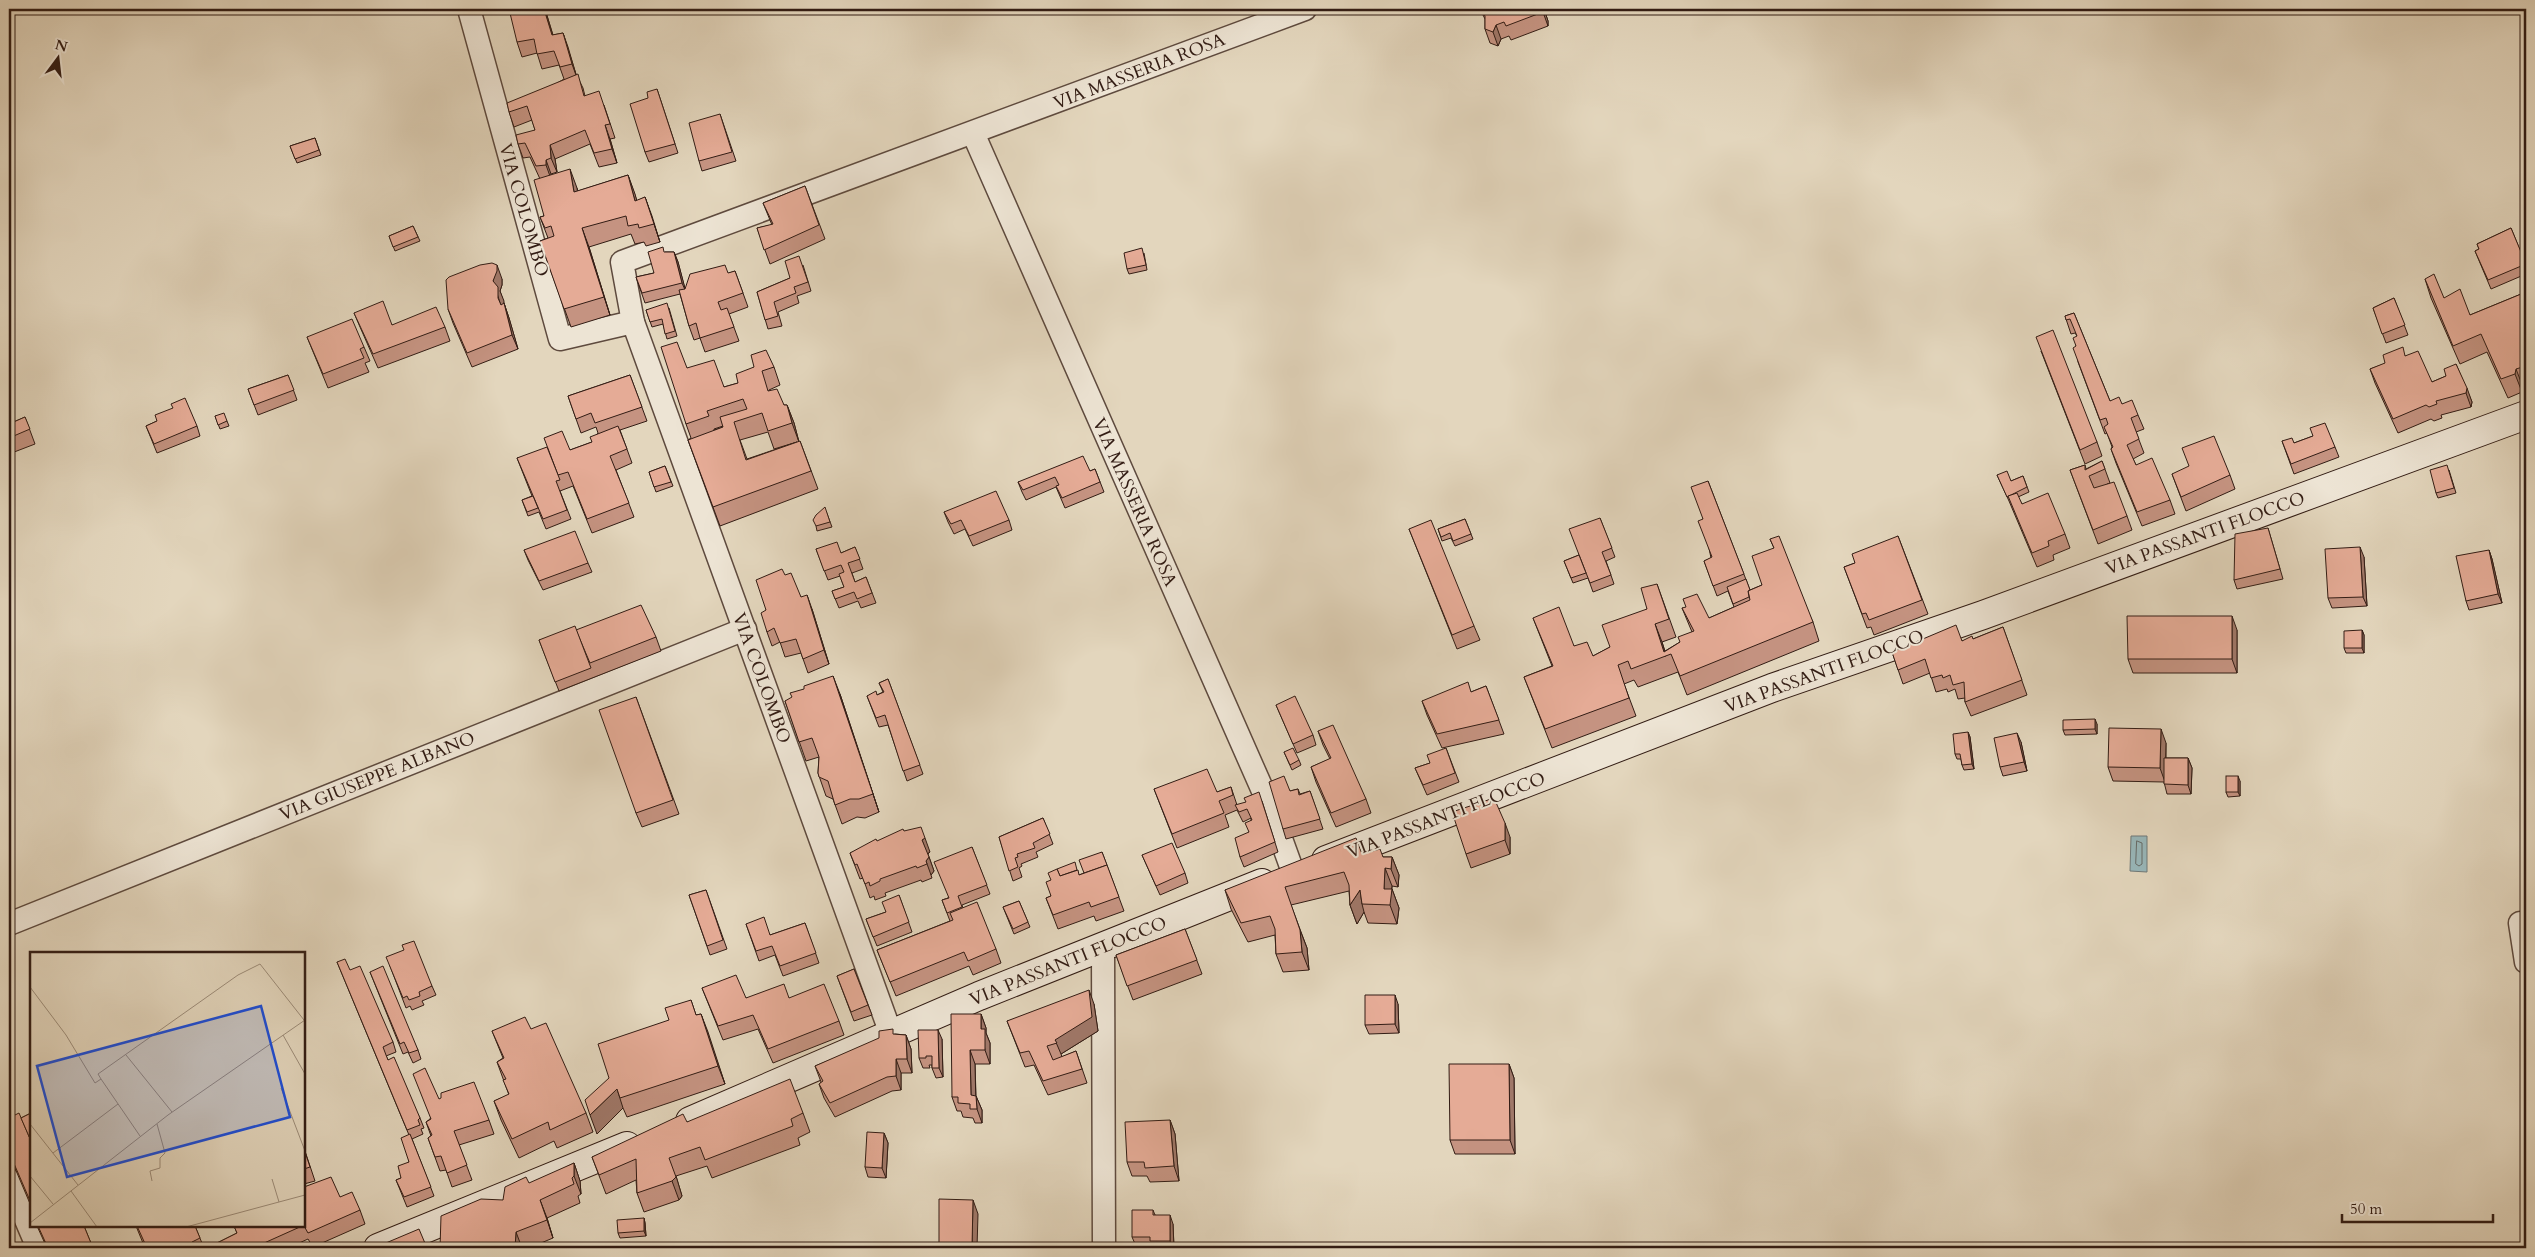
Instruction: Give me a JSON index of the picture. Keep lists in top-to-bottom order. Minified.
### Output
{"streets":{"main road":["VIA PASSANTI FLOCCO"],"street":["VIA MASSERIA ROSA","VIA COLOMBO","VIA GIUSEPPE ALBANO"]},"crossings":[["VIA MASSERIA ROSA","VIA COLOMBO"],["VIA MASSERIA ROSA","VIA PASSANTI FLOCCO"],["VIA COLOMBO","VIA PASSANTI FLOCCO"],["VIA COLOMBO","VIA GIUSEPPE ALBANO"]],"scale_bar":"50 m","north":"top"}
